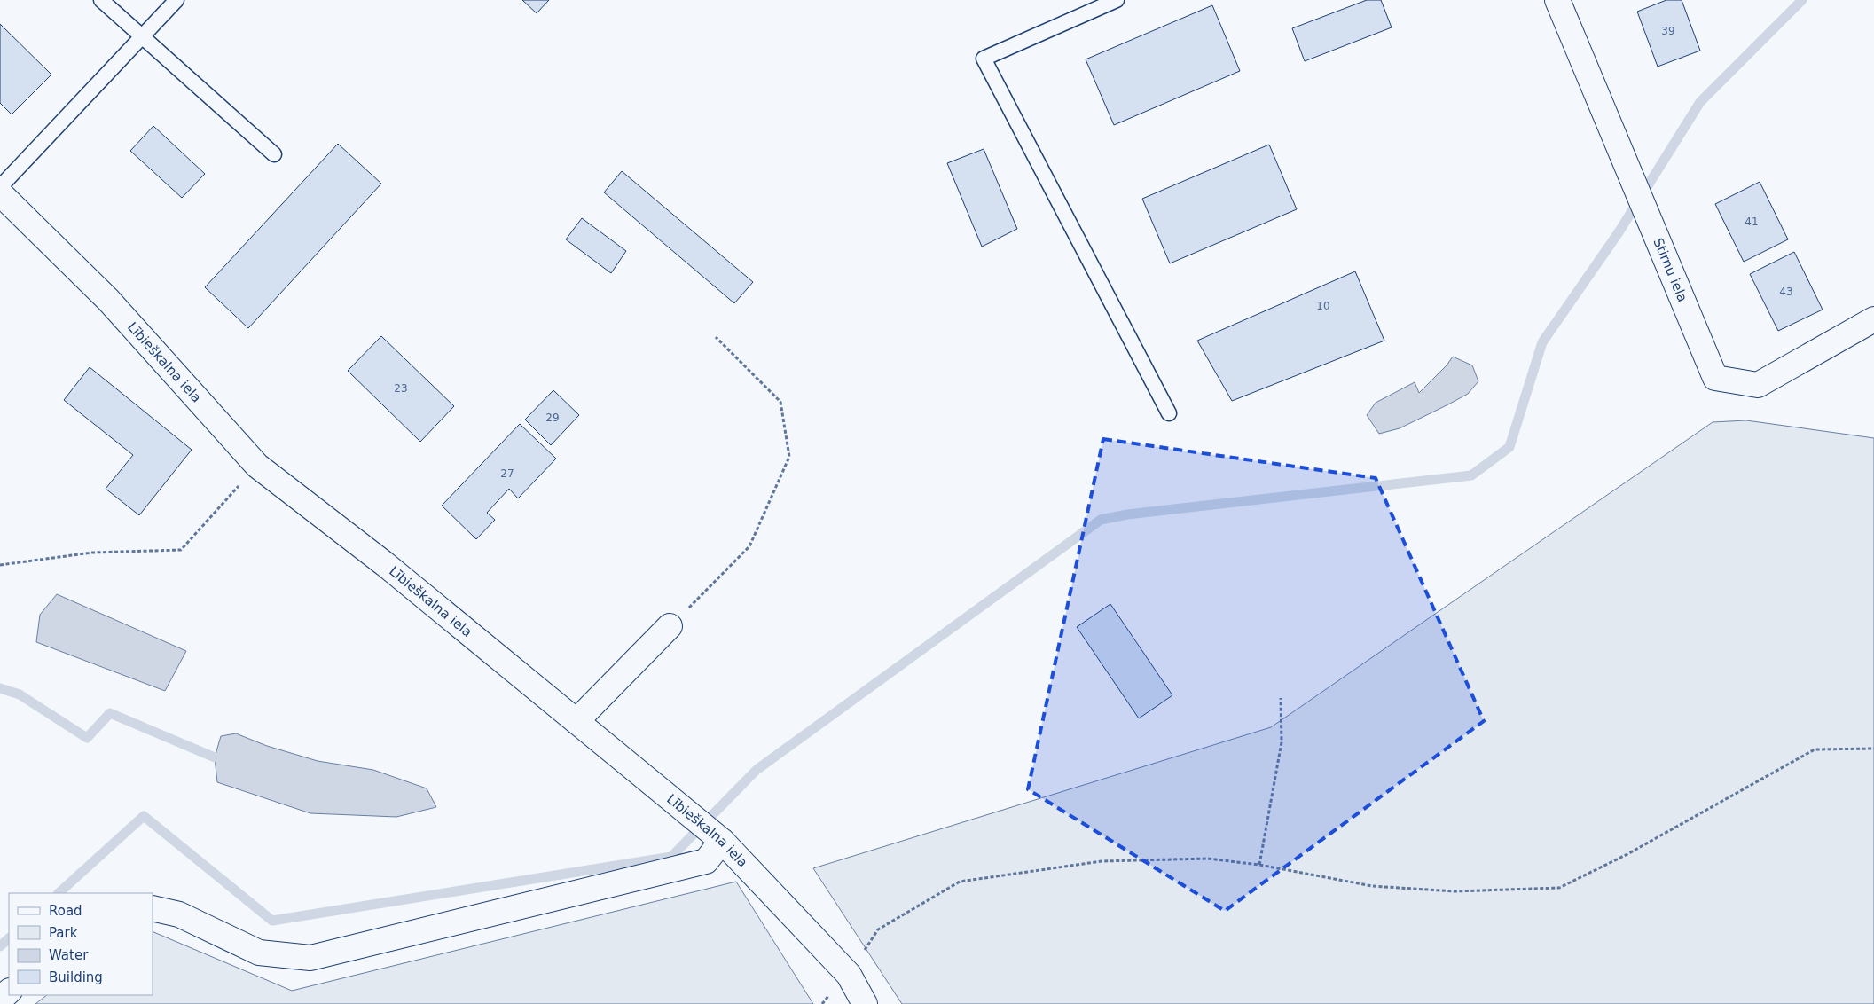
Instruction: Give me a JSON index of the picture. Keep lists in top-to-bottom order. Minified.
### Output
{"streets":{"street":["Stirnu iela","Lībieškalna iela"]},"house_numbers":["39","41","43","10","23","29","27"],"legend":["Road","Park","Water","Building"]}
